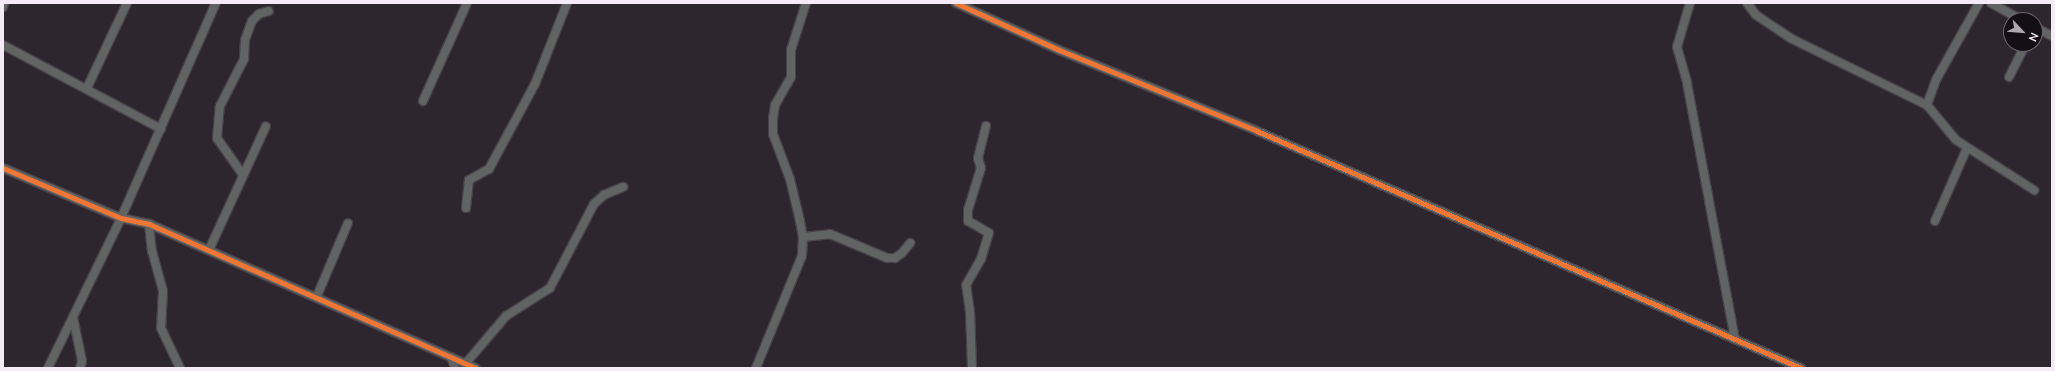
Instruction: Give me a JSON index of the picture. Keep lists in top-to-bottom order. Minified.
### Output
{"north":"bottom right"}
